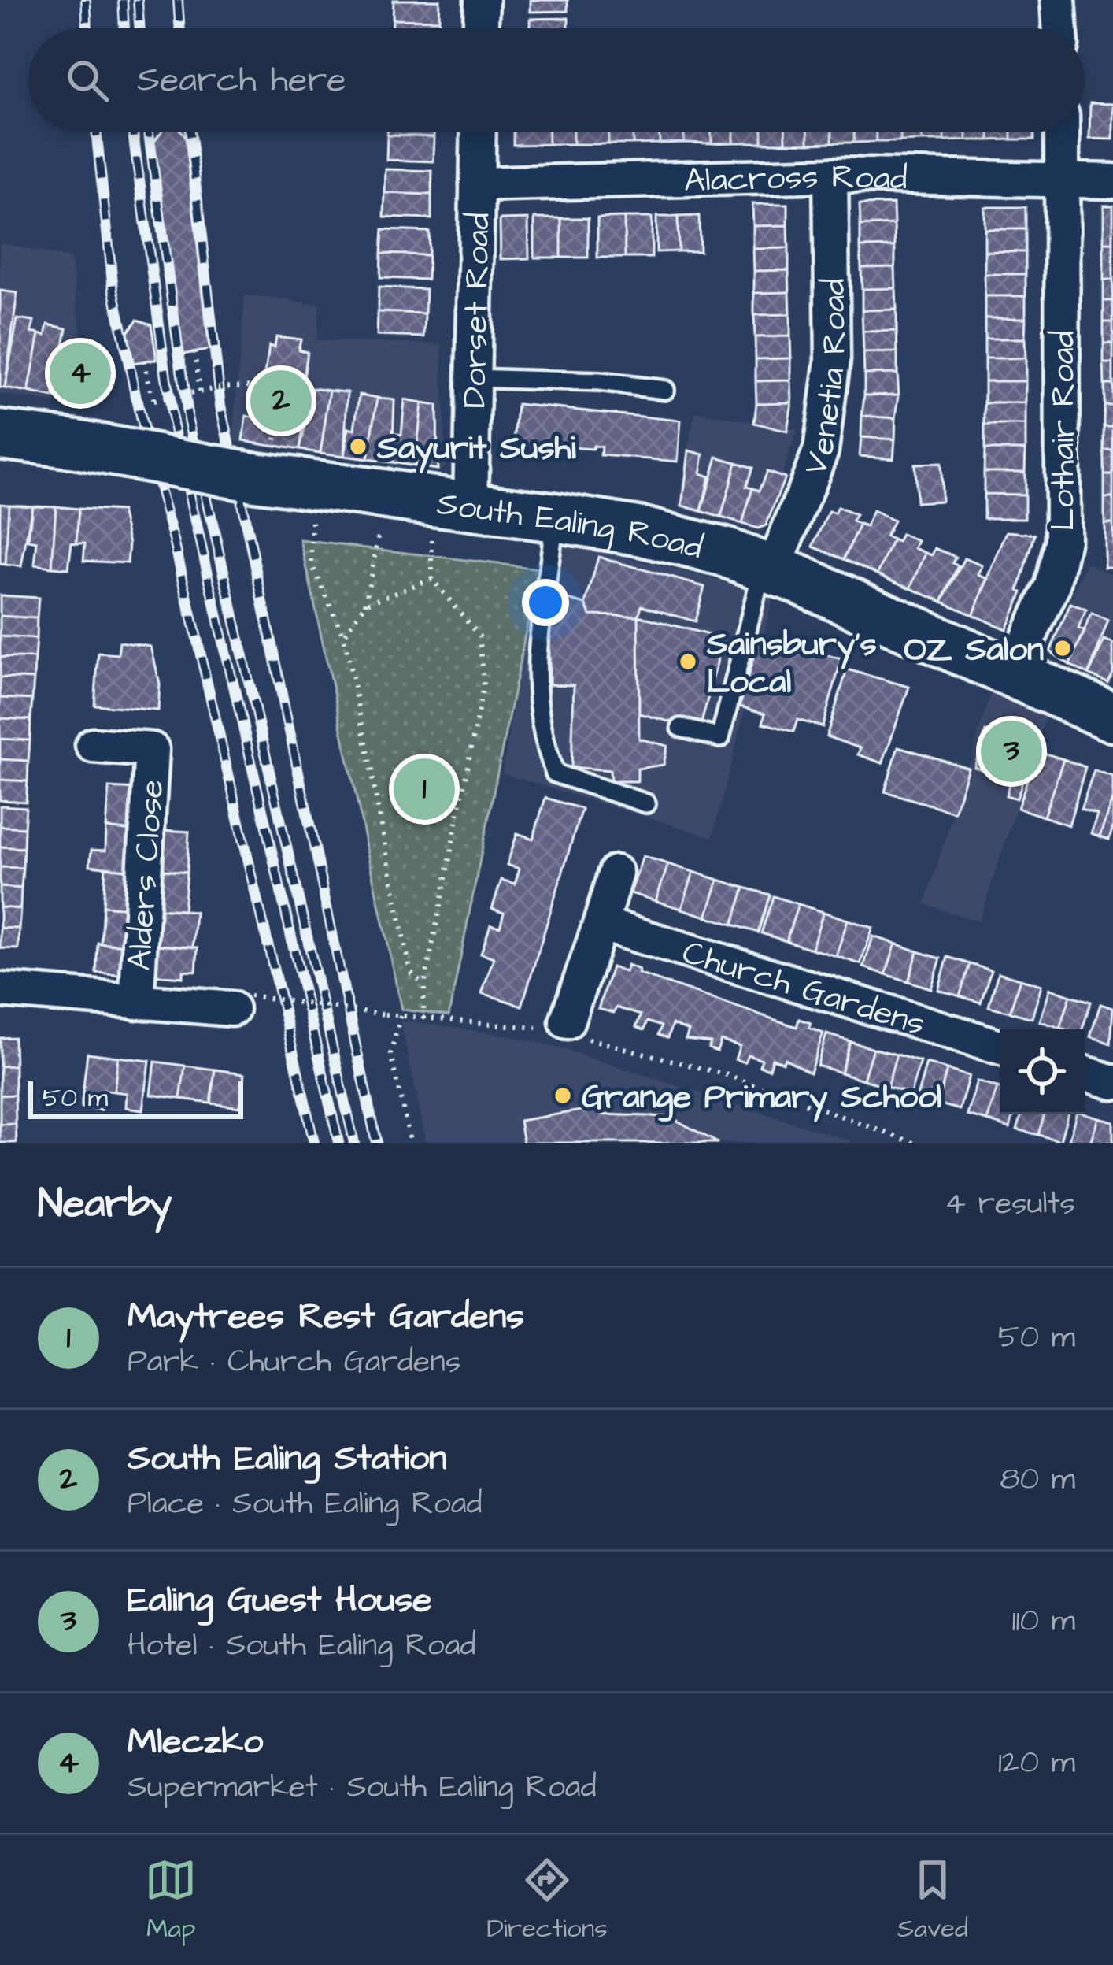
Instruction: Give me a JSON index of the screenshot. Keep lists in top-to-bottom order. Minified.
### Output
{"streets":{"main road":["South Ealing Road"],"street":["Alacross Road","Dorset Road","Venetia Road","Lothair Road","Alders Close","Church Gardens"]},"crossings":[["Alacross Road","Dorset Road"],["Alacross Road","Venetia Road"],["Alacross Road","Lothair Road"],["Dorset Road","South Ealing Road"],["Venetia Road","South Ealing Road"],["Lothair Road","South Ealing Road"]],"places":["Sayurit Sushi","OZ Salon","Sainsbury's Local","Grange Primary School"],"scale_bar":"50 m","page":{"search":"Search here","pins":["4","2","3","1"],"scale":"50 m","heading":["Nearby","4 results"],"list":[{"mark":"1","name":"Maytrees Rest Gardens","note":"Park · Church Gardens","value":"50 m"},{"mark":"2","name":"South Ealing Station","note":"Place · South Ealing Road","value":"80 m"},{"mark":"3","name":"Ealing Guest House","note":"Hotel · South Ealing Road","value":"110 m"},{"mark":"4","name":"Mleczko","note":"Supermarket · South Ealing Road","value":"120 m"}],"nav":["Map","Directions","Saved"]}}
